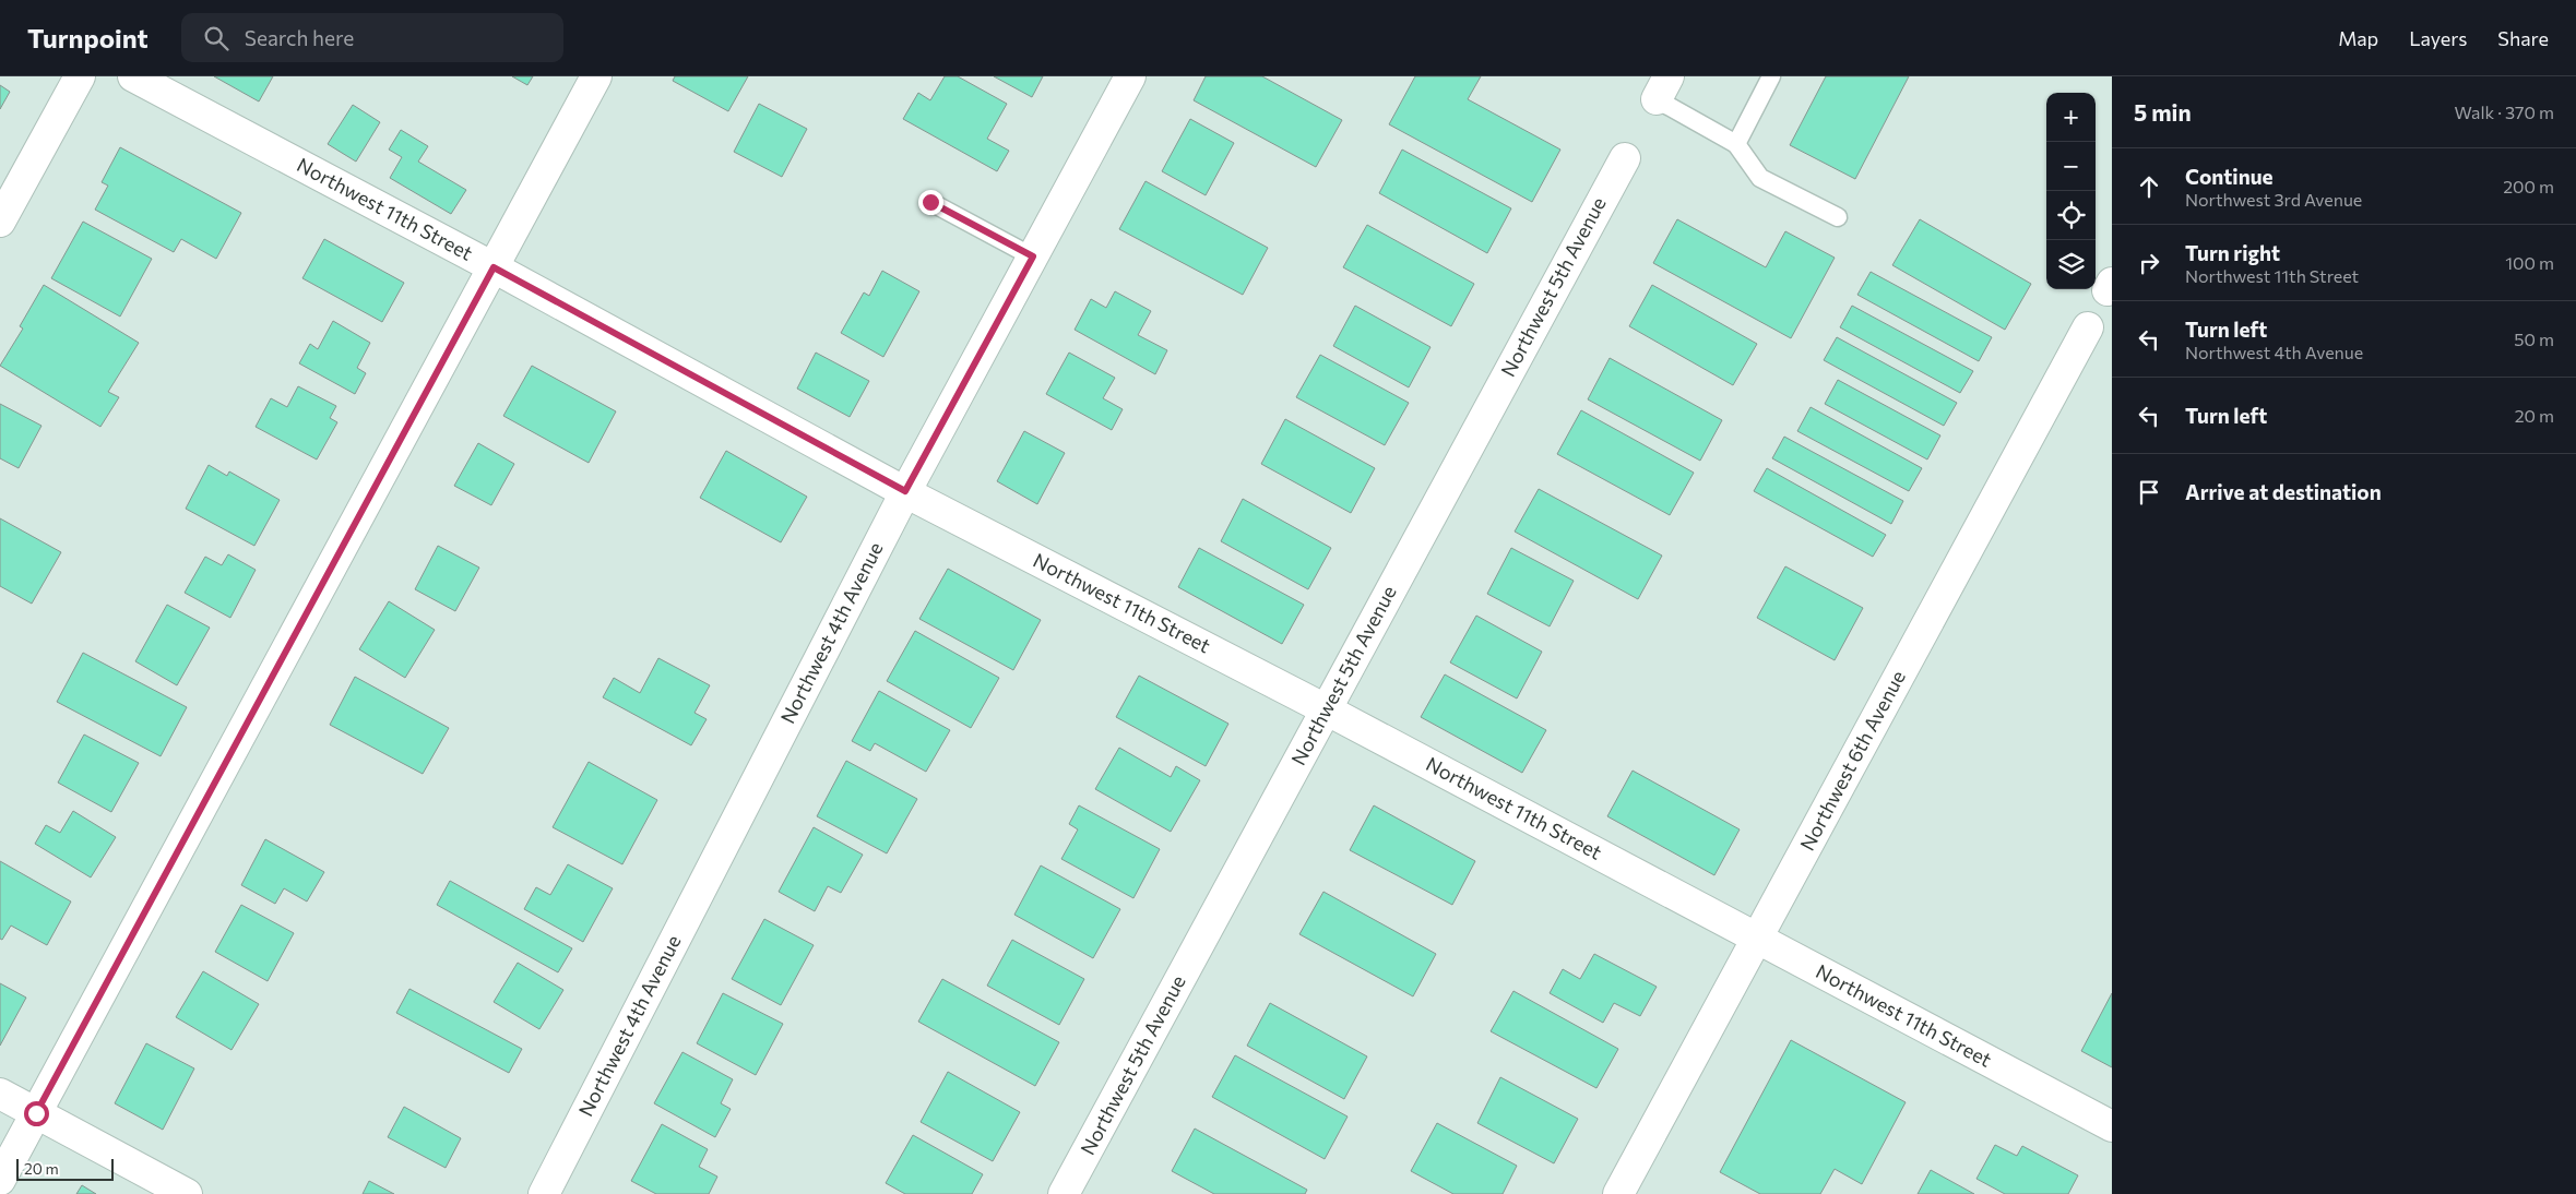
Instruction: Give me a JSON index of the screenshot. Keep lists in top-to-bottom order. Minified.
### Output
{"streets":{"street":["Northwest 11th Street","Northwest 5th Avenue","Northwest 4th Avenue","Northwest 6th Avenue"]},"crossings":[["Northwest 11th Street","Northwest 5th Avenue"],["Northwest 11th Street","Northwest 4th Avenue"],["Northwest 11th Street","Northwest 6th Avenue"]],"scale_bar":"20 m","page":{"header":"Turnpoint","search":"Search here","nav":["Map","Layers","Share"],"heading":["5 min","Walk · 370 m"],"map_buttons":["+","−"],"list":[["Continue","Northwest 3rd Avenue","200 m"],["Turn right","Northwest 11th Street","100 m"],["Turn left","Northwest 4th Avenue","50 m"],["Turn left","20 m"],"Arrive at destination"],"scale":"20 m"}}
